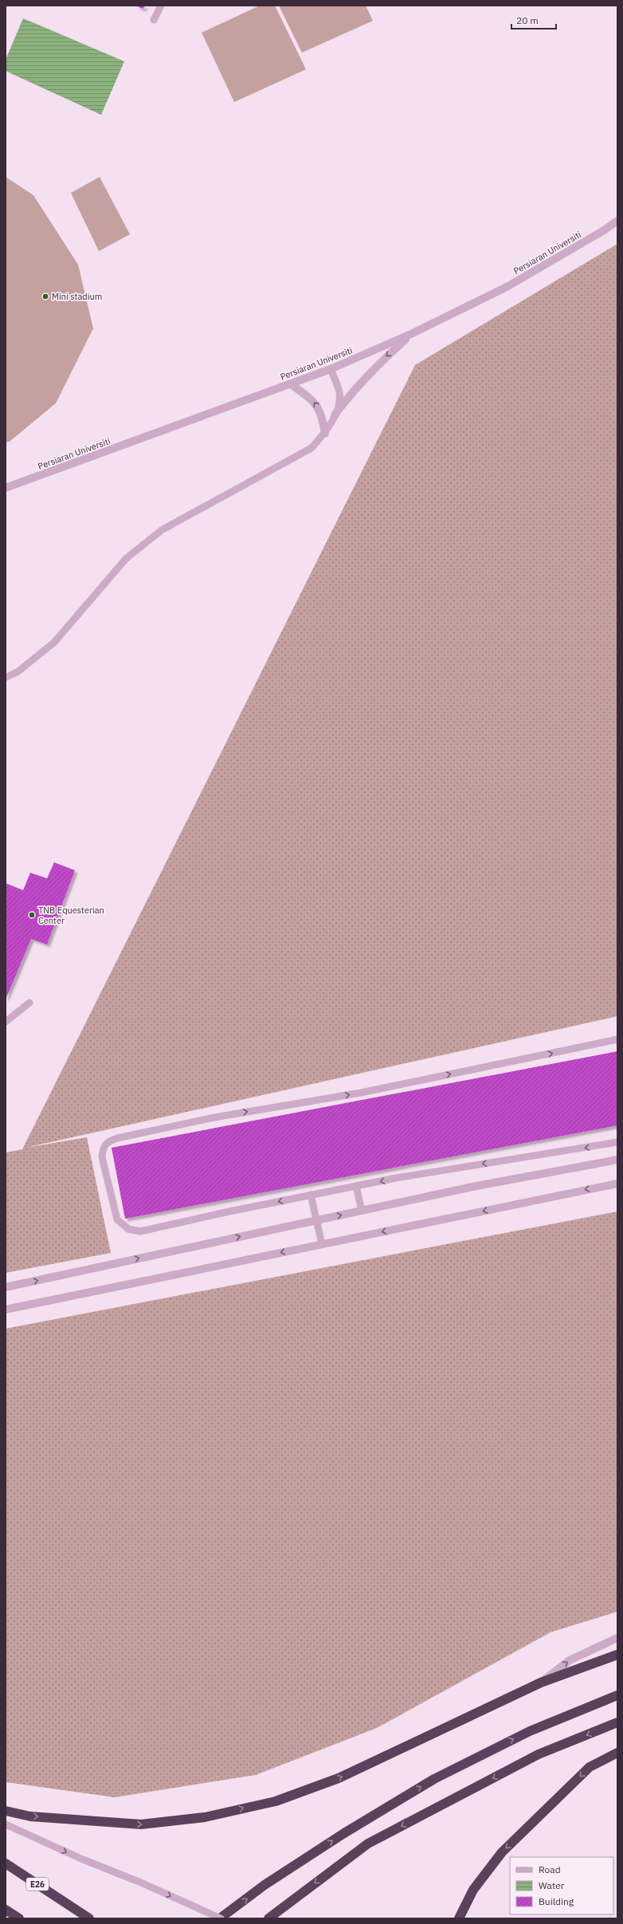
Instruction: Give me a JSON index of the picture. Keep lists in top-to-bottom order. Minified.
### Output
{"streets":{"highway":["E26"],"street":["Persiaran Universiti"]},"places":["Mini stadium","TNB Equesterian Center"],"legend":["Road","Water","Building"],"scale_bar":"20 m"}
